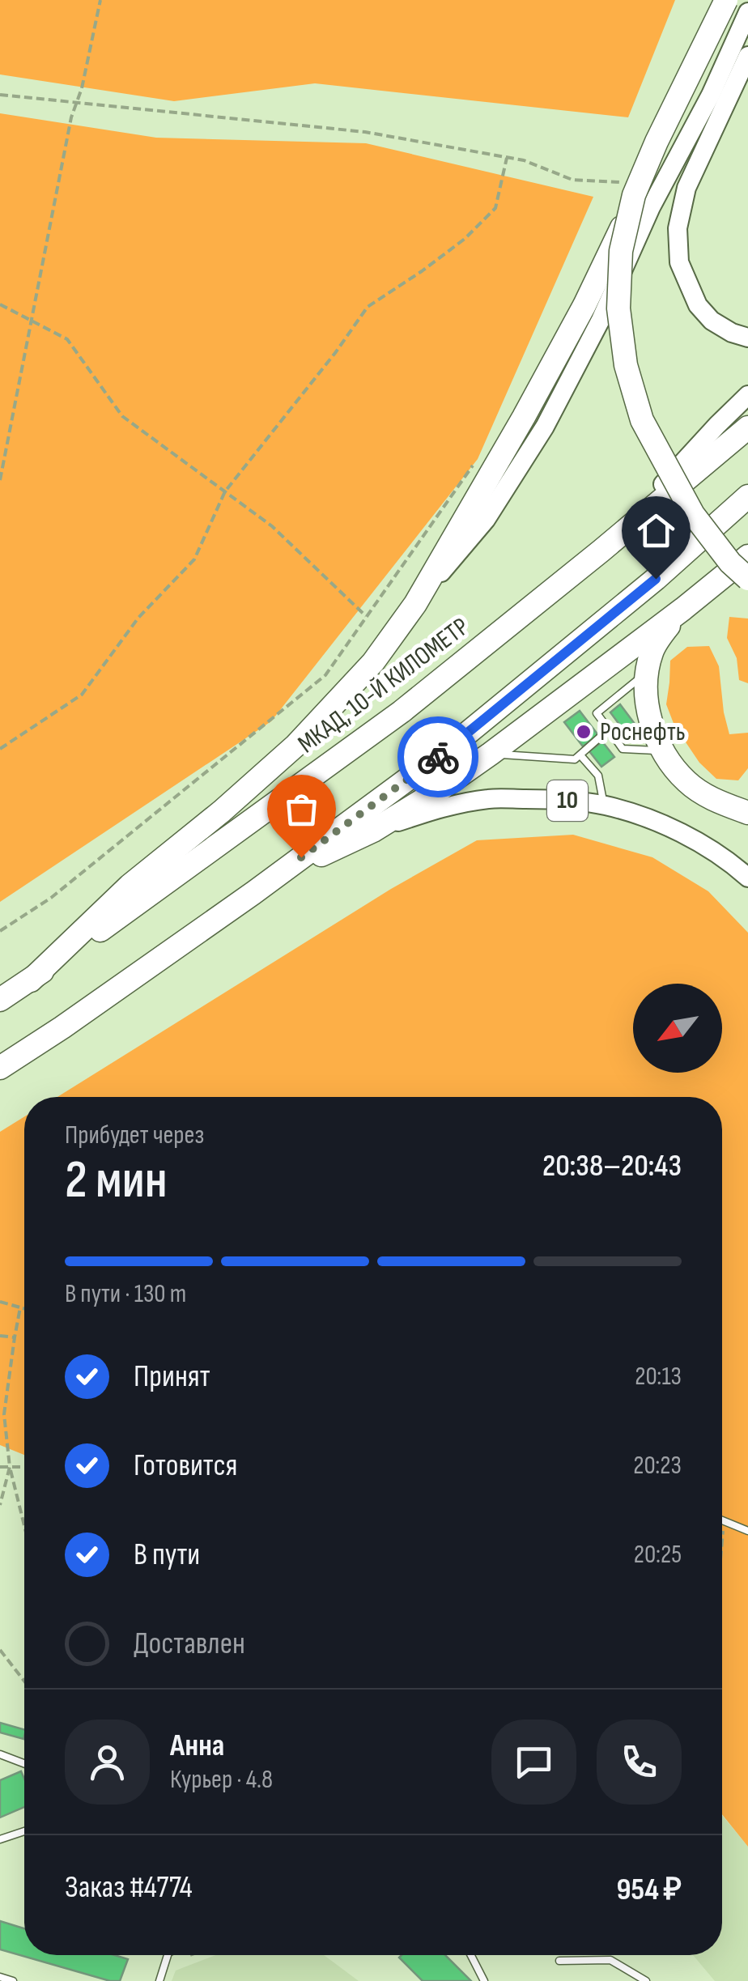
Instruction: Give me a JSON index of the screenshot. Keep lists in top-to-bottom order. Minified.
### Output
{"streets":{"highway":["МКАД, 10-Й КИЛОМЕТР","10"]},"places":["Роснефть"],"north":"bottom left","page":{"heading":["2 мин","Прибудет через","20:38–20:43"],"panel":["Анна","Курьер · 4.8","Заказ #4774","954 ₽"],"bar":"В пути · 130 m","list":[["Принят","20:13"],["Готовится","20:23"],["В пути","20:25"],"Доставлен"]}}
